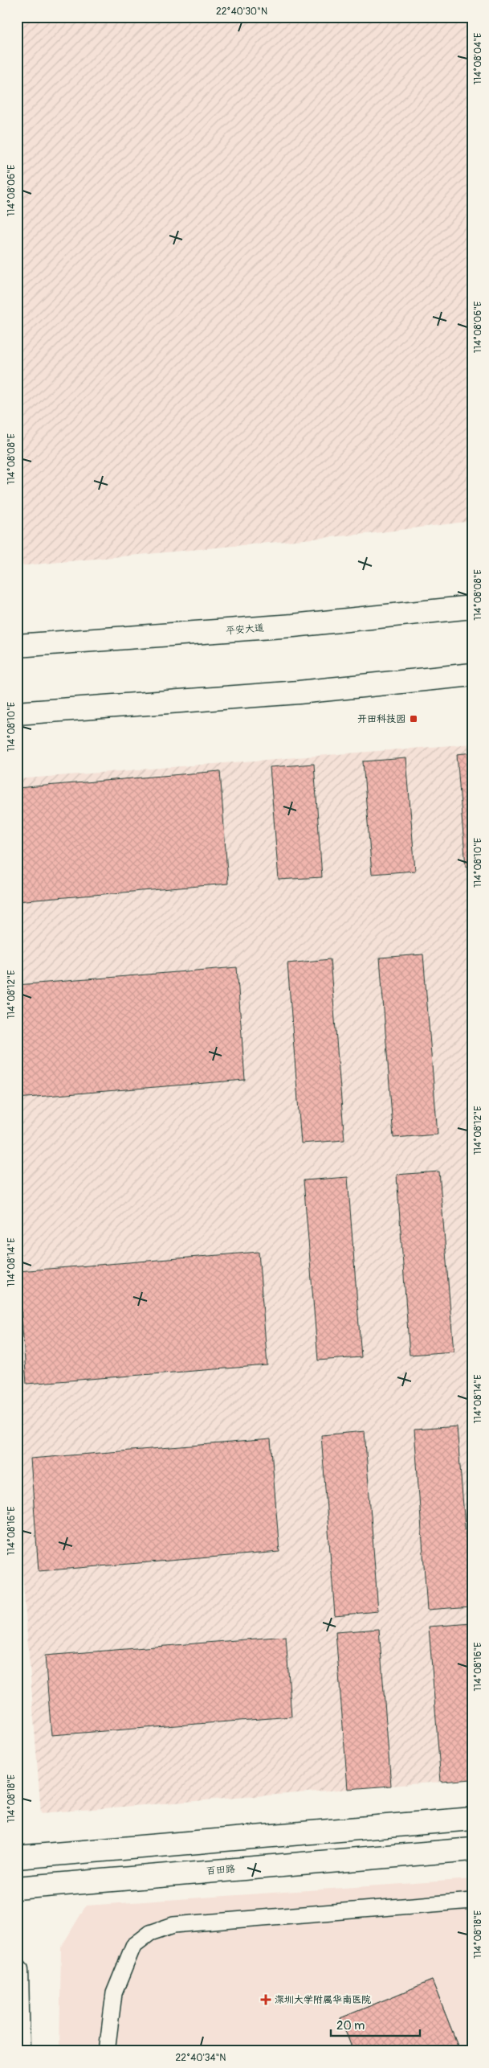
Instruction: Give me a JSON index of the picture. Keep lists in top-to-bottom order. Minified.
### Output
{"streets":{"street":["平安大道","百田路"]},"places":{"transit":["开田科技园"],"health":["深圳大学附属华南医院"]},"scale_bar":"20 m","coordinates":["22°40'30\"N","114°08'04\"E","114°08'06\"E","114°08'08\"E","114°08'10\"E","114°08'12\"E","114°08'14\"E","114°08'16\"E","114°08'18\"E","22°40'34\"N"]}
